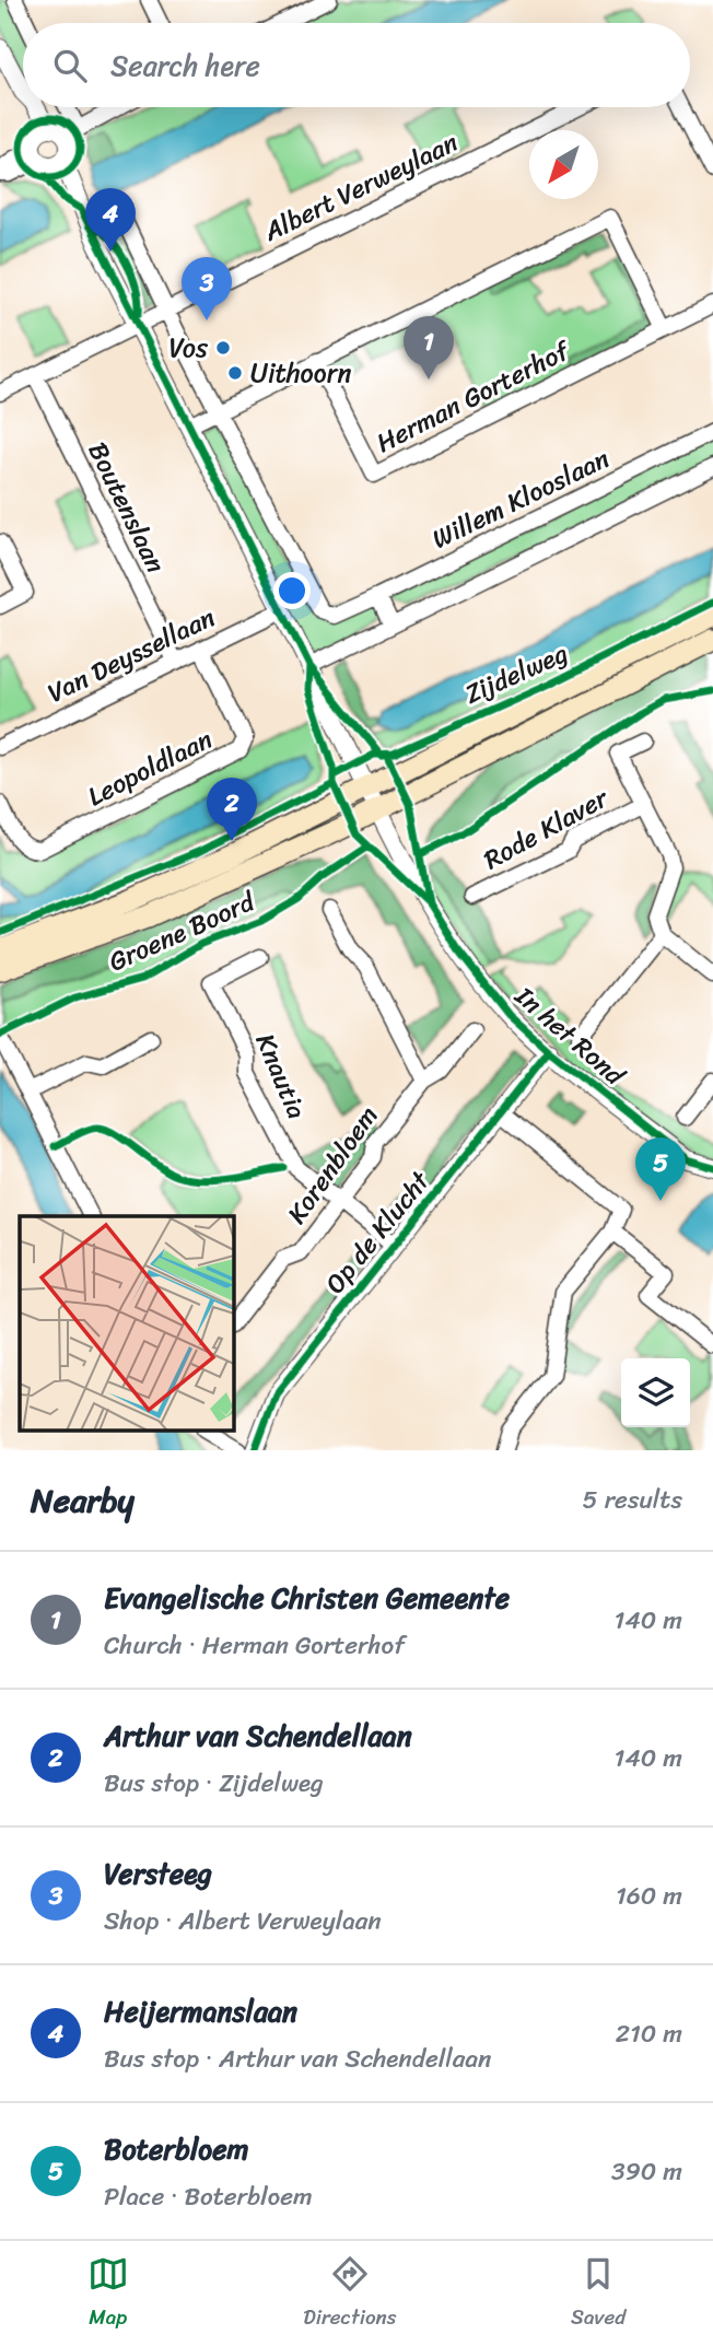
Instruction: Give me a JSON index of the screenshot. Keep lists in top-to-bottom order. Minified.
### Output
{"streets":{"main road":["Zijdelweg"],"street":["Albert Verweylaan","Herman Gorterhof","Willem Klooslaan","Boutenslaan","Van Deyssellaan","Leopoldlaan","Rode Klaver","In het Rond","Knautia","Korenbloem","Op de Klucht"],"cycle path":["Groene Boord"]},"crossings":[["Albert Verweylaan","Willem Klooslaan"],["Albert Verweylaan","Boutenslaan"],["Boutenslaan","Van Deyssellaan"],["Van Deyssellaan","Leopoldlaan"],["Zijdelweg","In het Rond"],["In het Rond","Op de Klucht"],["Knautia","Korenbloem"],["Knautia","Op de Klucht"]],"places":["Vos","Uithoorn"],"north":"bottom left","page":{"search":"Search here","pins":["4","3","1","2","5"],"heading":["Nearby","5 results"],"list":[{"mark":"1","name":"Evangelische Christen Gemeente","note":"Church · Herman Gorterhof","value":"140 m"},{"mark":"2","name":"Arthur van Schendellaan","note":"Bus stop · Zijdelweg","value":"140 m"},{"mark":"3","name":"Versteeg","note":"Shop · Albert Verweylaan","value":"160 m"},{"mark":"4","name":"Heijermanslaan","note":"Bus stop · Arthur van Schendellaan","value":"210 m"},{"mark":"5","name":"Boterbloem","note":"Place · Boterbloem","value":"390 m"}],"nav":["Map","Directions","Saved"]}}
